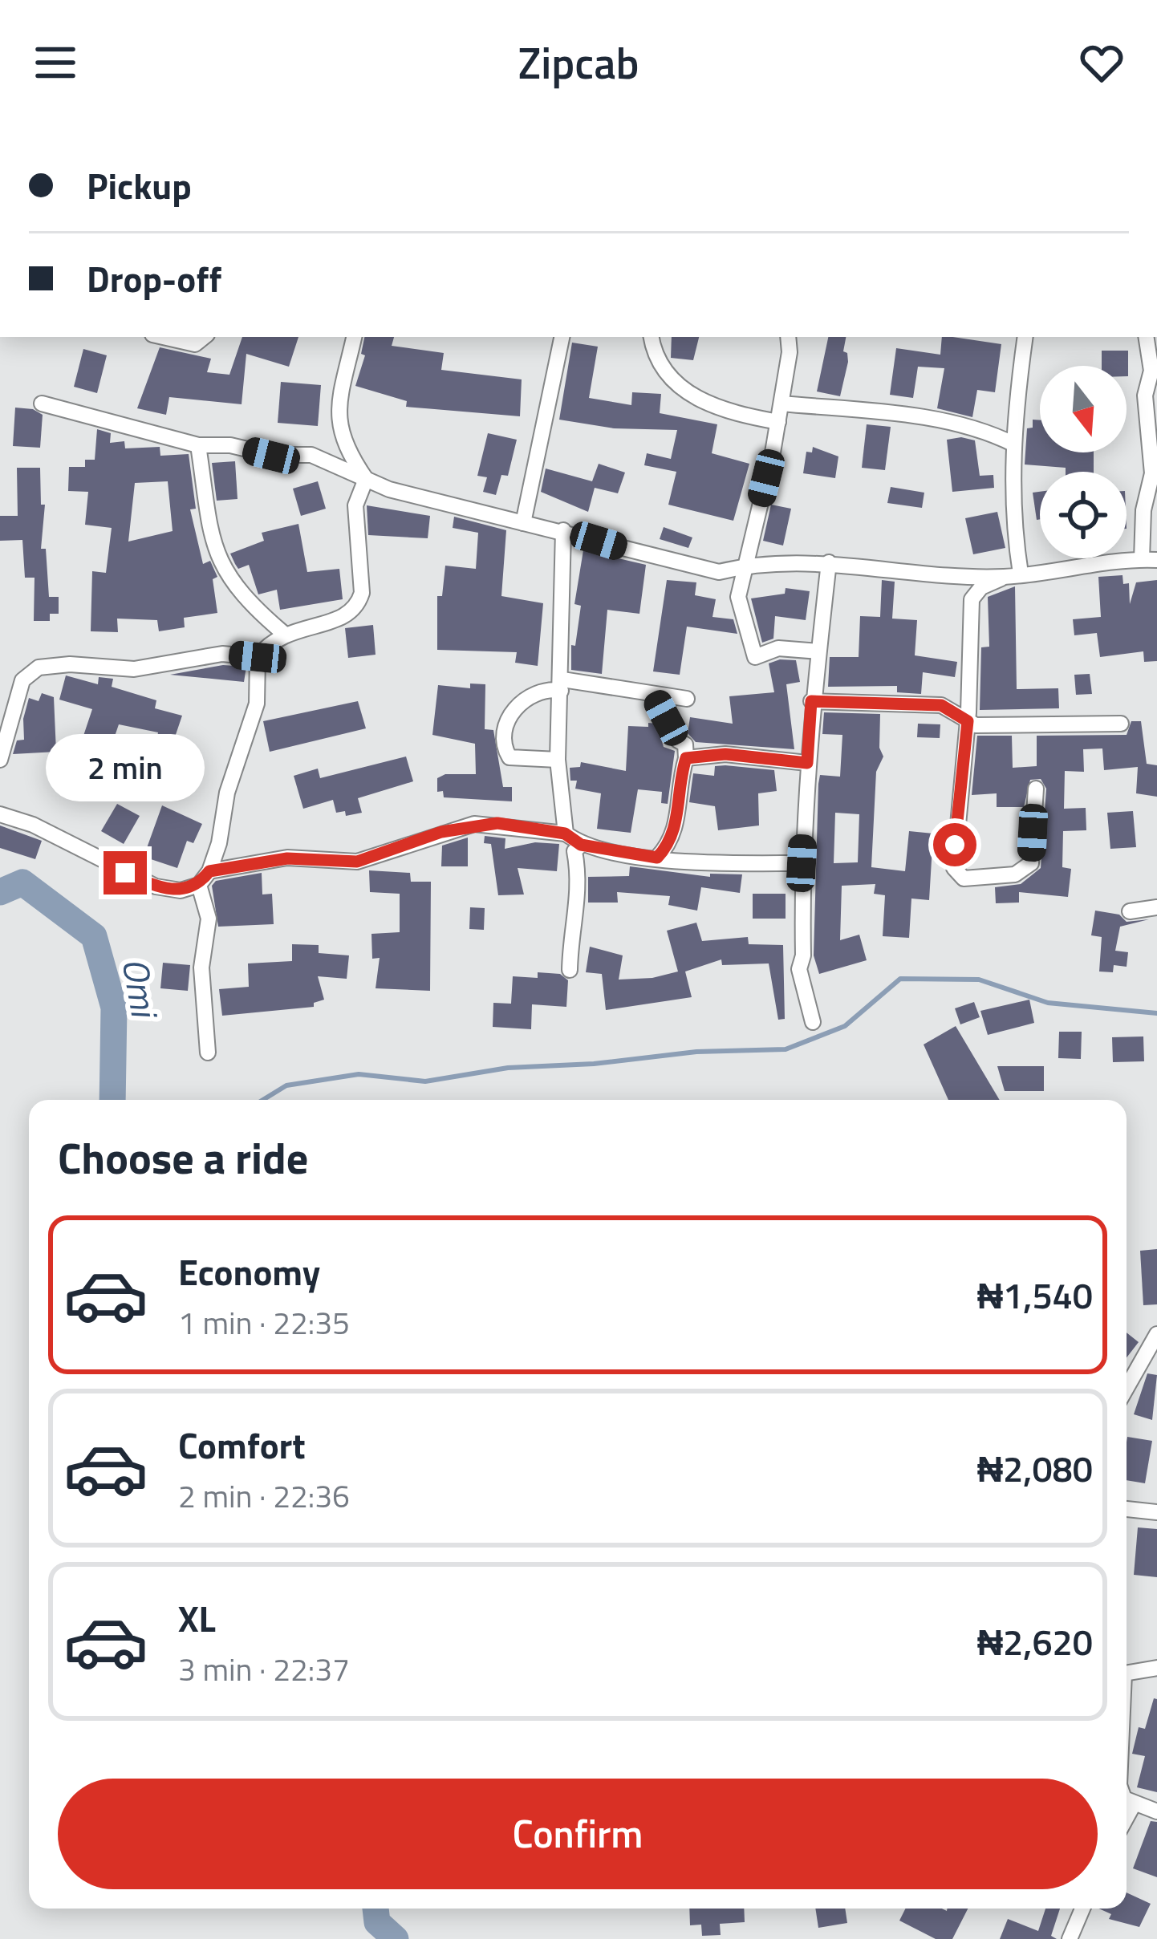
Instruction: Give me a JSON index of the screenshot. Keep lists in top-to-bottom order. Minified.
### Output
{"water":["Omi"],"north":"bottom","page":{"header":"Zipcab","banner":["Pickup","Drop-off"],"bubble":"2 min","heading":"Choose a ride","list":[{"name":"Economy","note":"1 min · 22:35","value":"₦1,540"},{"name":"Comfort","note":"2 min · 22:36","value":"₦2,080"},{"name":"XL","note":"3 min · 22:37","value":"₦2,620"}],"buttons":"Confirm"}}
